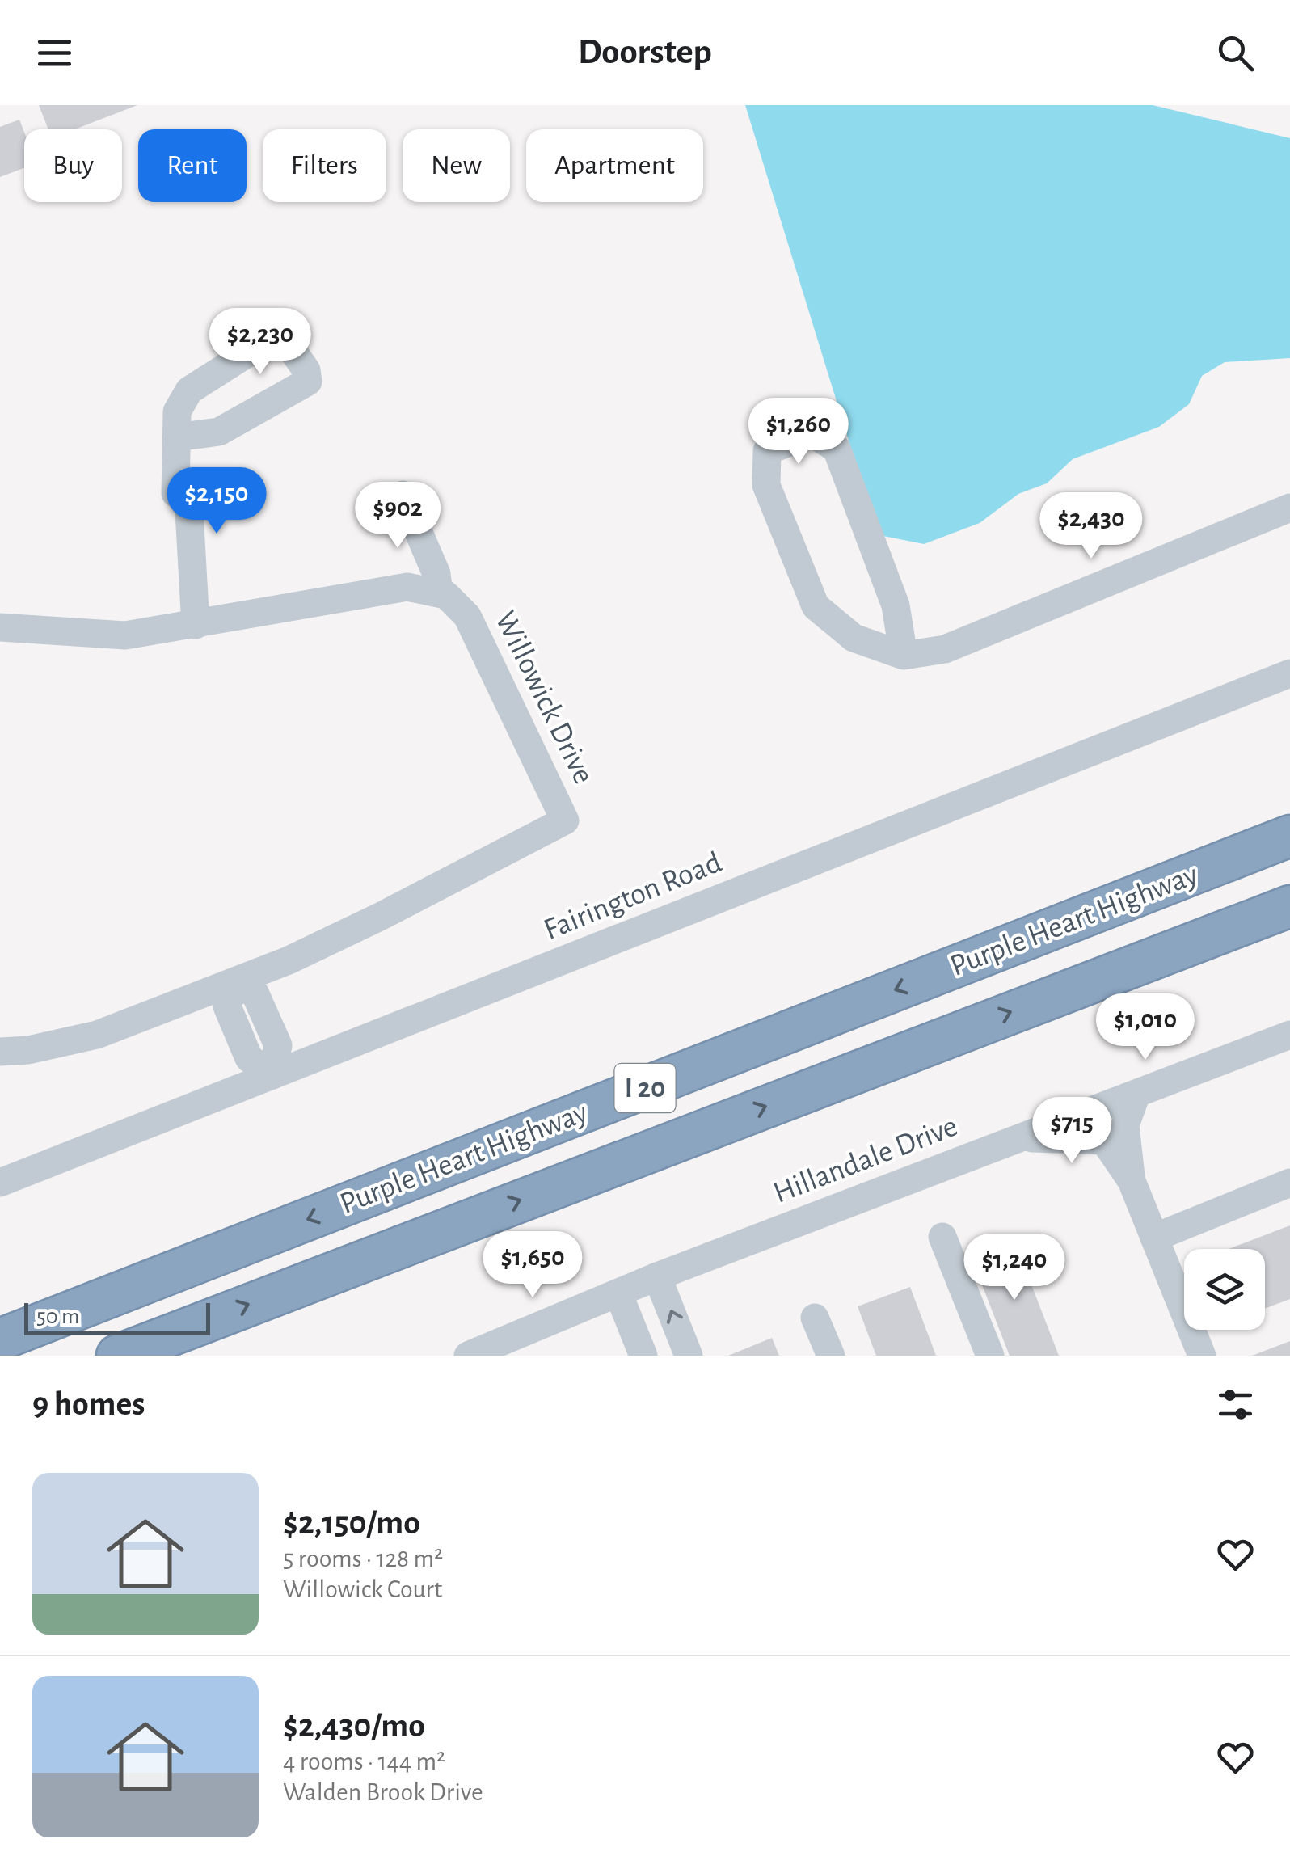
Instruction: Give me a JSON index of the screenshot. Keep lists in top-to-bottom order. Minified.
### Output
{"streets":{"highway":["Purple Heart Highway","I 20"],"street":["Willowick Drive","Fairington Road","Hillandale Drive"]},"scale_bar":"50 m","page":{"header":"Doorstep","chip":["Buy","Rent","Filters","New","Apartment"],"price":["$2,230","$1,260","$2,150","$902","$2,430","$1,010","$715","$1,650","$1,240"],"scale":"50 m","heading":"9 homes","list":[{"name":"$2,150/mo","note":"5 rooms · 128 m² · Willowick Court"},{"name":"$2,430/mo","note":"4 rooms · 144 m² · Walden Brook Drive"}]}}
